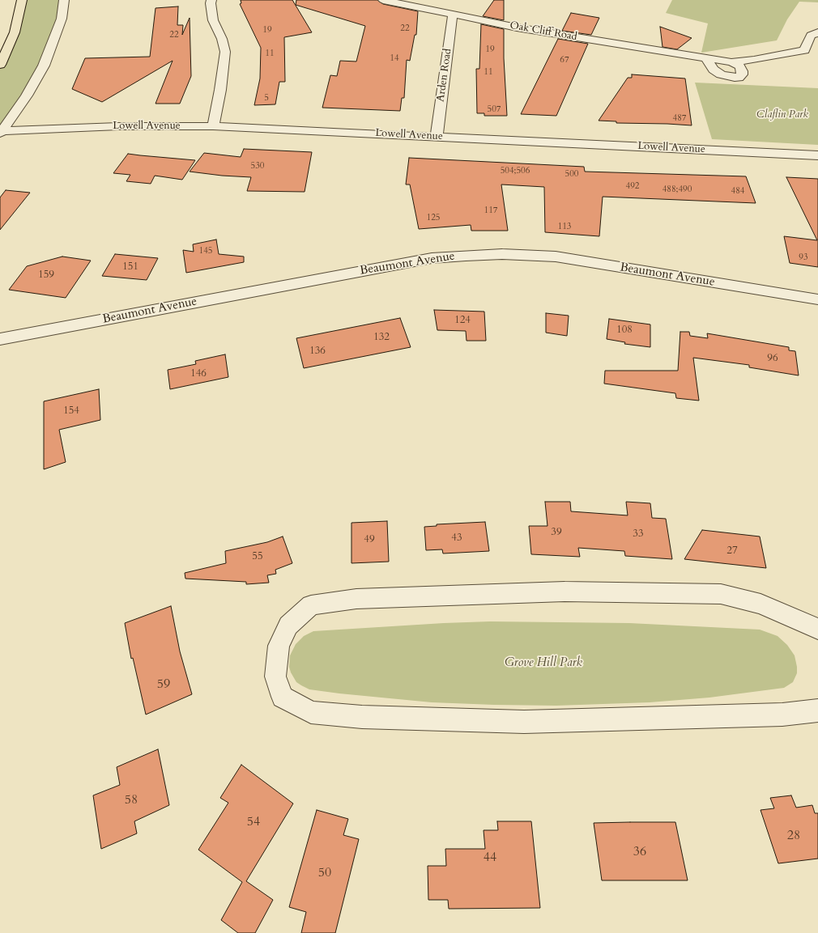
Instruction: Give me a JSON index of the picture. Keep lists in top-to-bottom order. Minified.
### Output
{"streets":{"street":["Oak Cliff Road","Arden Road","Lowell Avenue","Beaumont Avenue"]},"crossings":[["Oak Cliff Road","Arden Road"],["Arden Road","Lowell Avenue"]],"parks":["Claflin Park","Grove Hill Park"],"house_numbers":["22","19","22","19","11","14","67","11","5","507","487","530","504;506","500","492","488;490","484","117","125","113","145","93","151","159","124","108","132","136","96","146","154","39","33","43","49","27","55","59","58","54","28","36","44","50"]}
